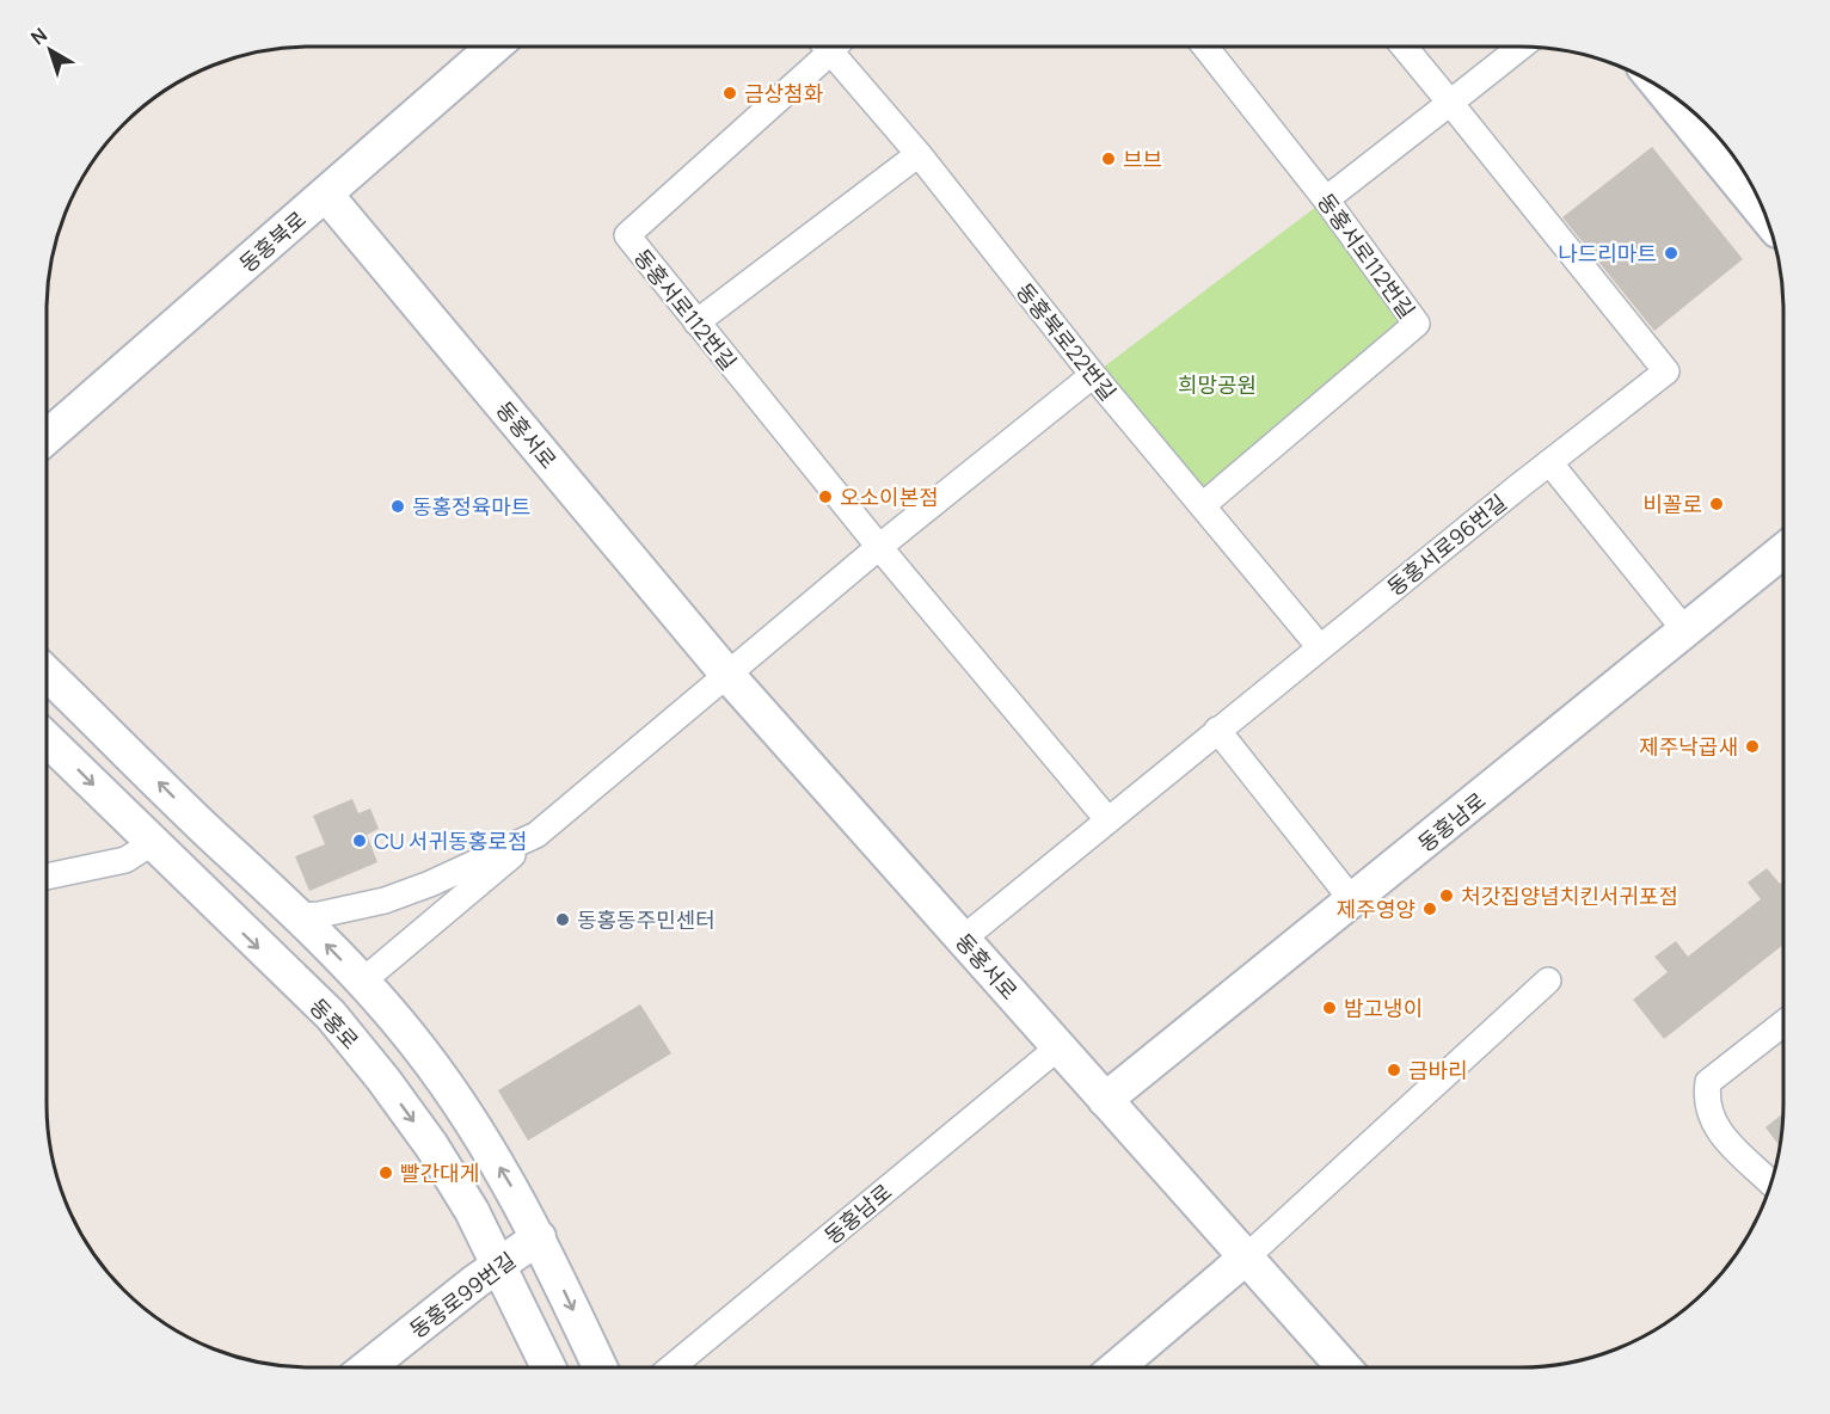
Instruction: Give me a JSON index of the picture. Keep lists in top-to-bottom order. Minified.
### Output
{"streets":{"street":["동홍북로","동홍서로112번길","동홍북로22번길","동홍서로","동홍서로96번길","동홍남로","동홍로","동홍로99번길"]},"crossings":[["동홍북로","동홍서로"],["동홍서로112번길","동홍북로22번길"],["동홍북로22번길","동홍서로96번길"],["동홍서로","동홍서로96번길"],["동홍서로","동홍남로"],["동홍로","동홍로99번길"]],"parks":["희망공원"],"places":["금상첨화","브브","나드리마트","오소이본점","비꼴로","동홍정육마트","제주낙곱새","CU 서귀동홍로점","처갓집양념치킨서귀포점","제주영양","동홍동주민센터","밤고냉이","금바리","빨간대게"],"north":"top left"}
